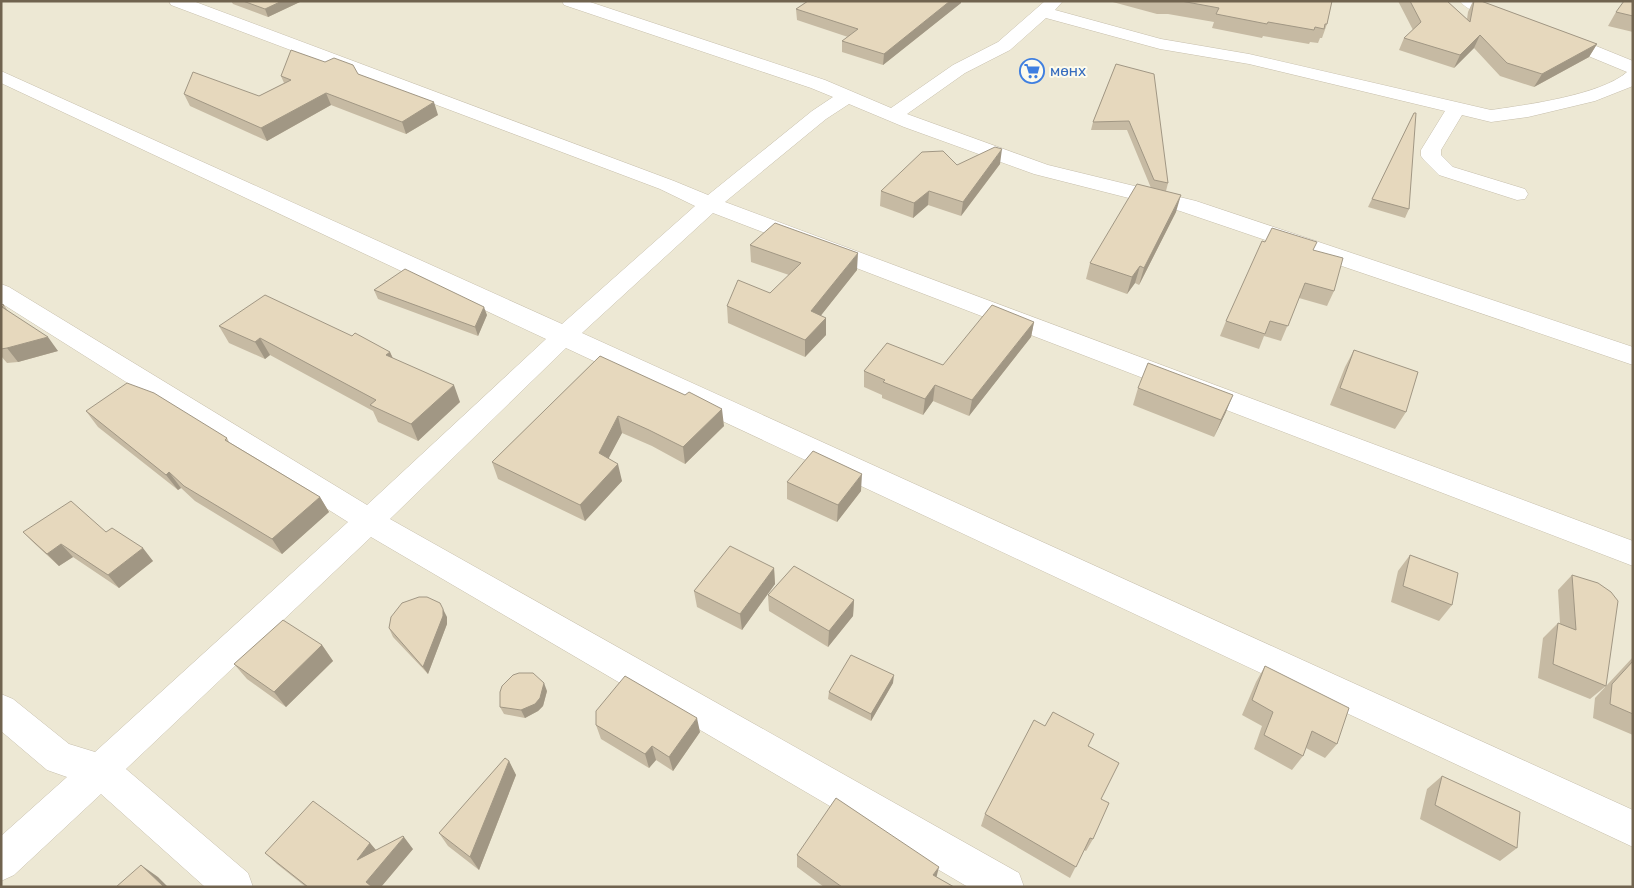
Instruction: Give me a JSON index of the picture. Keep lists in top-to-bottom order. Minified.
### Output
{"places":{"supermarket":["мөнх"]}}
